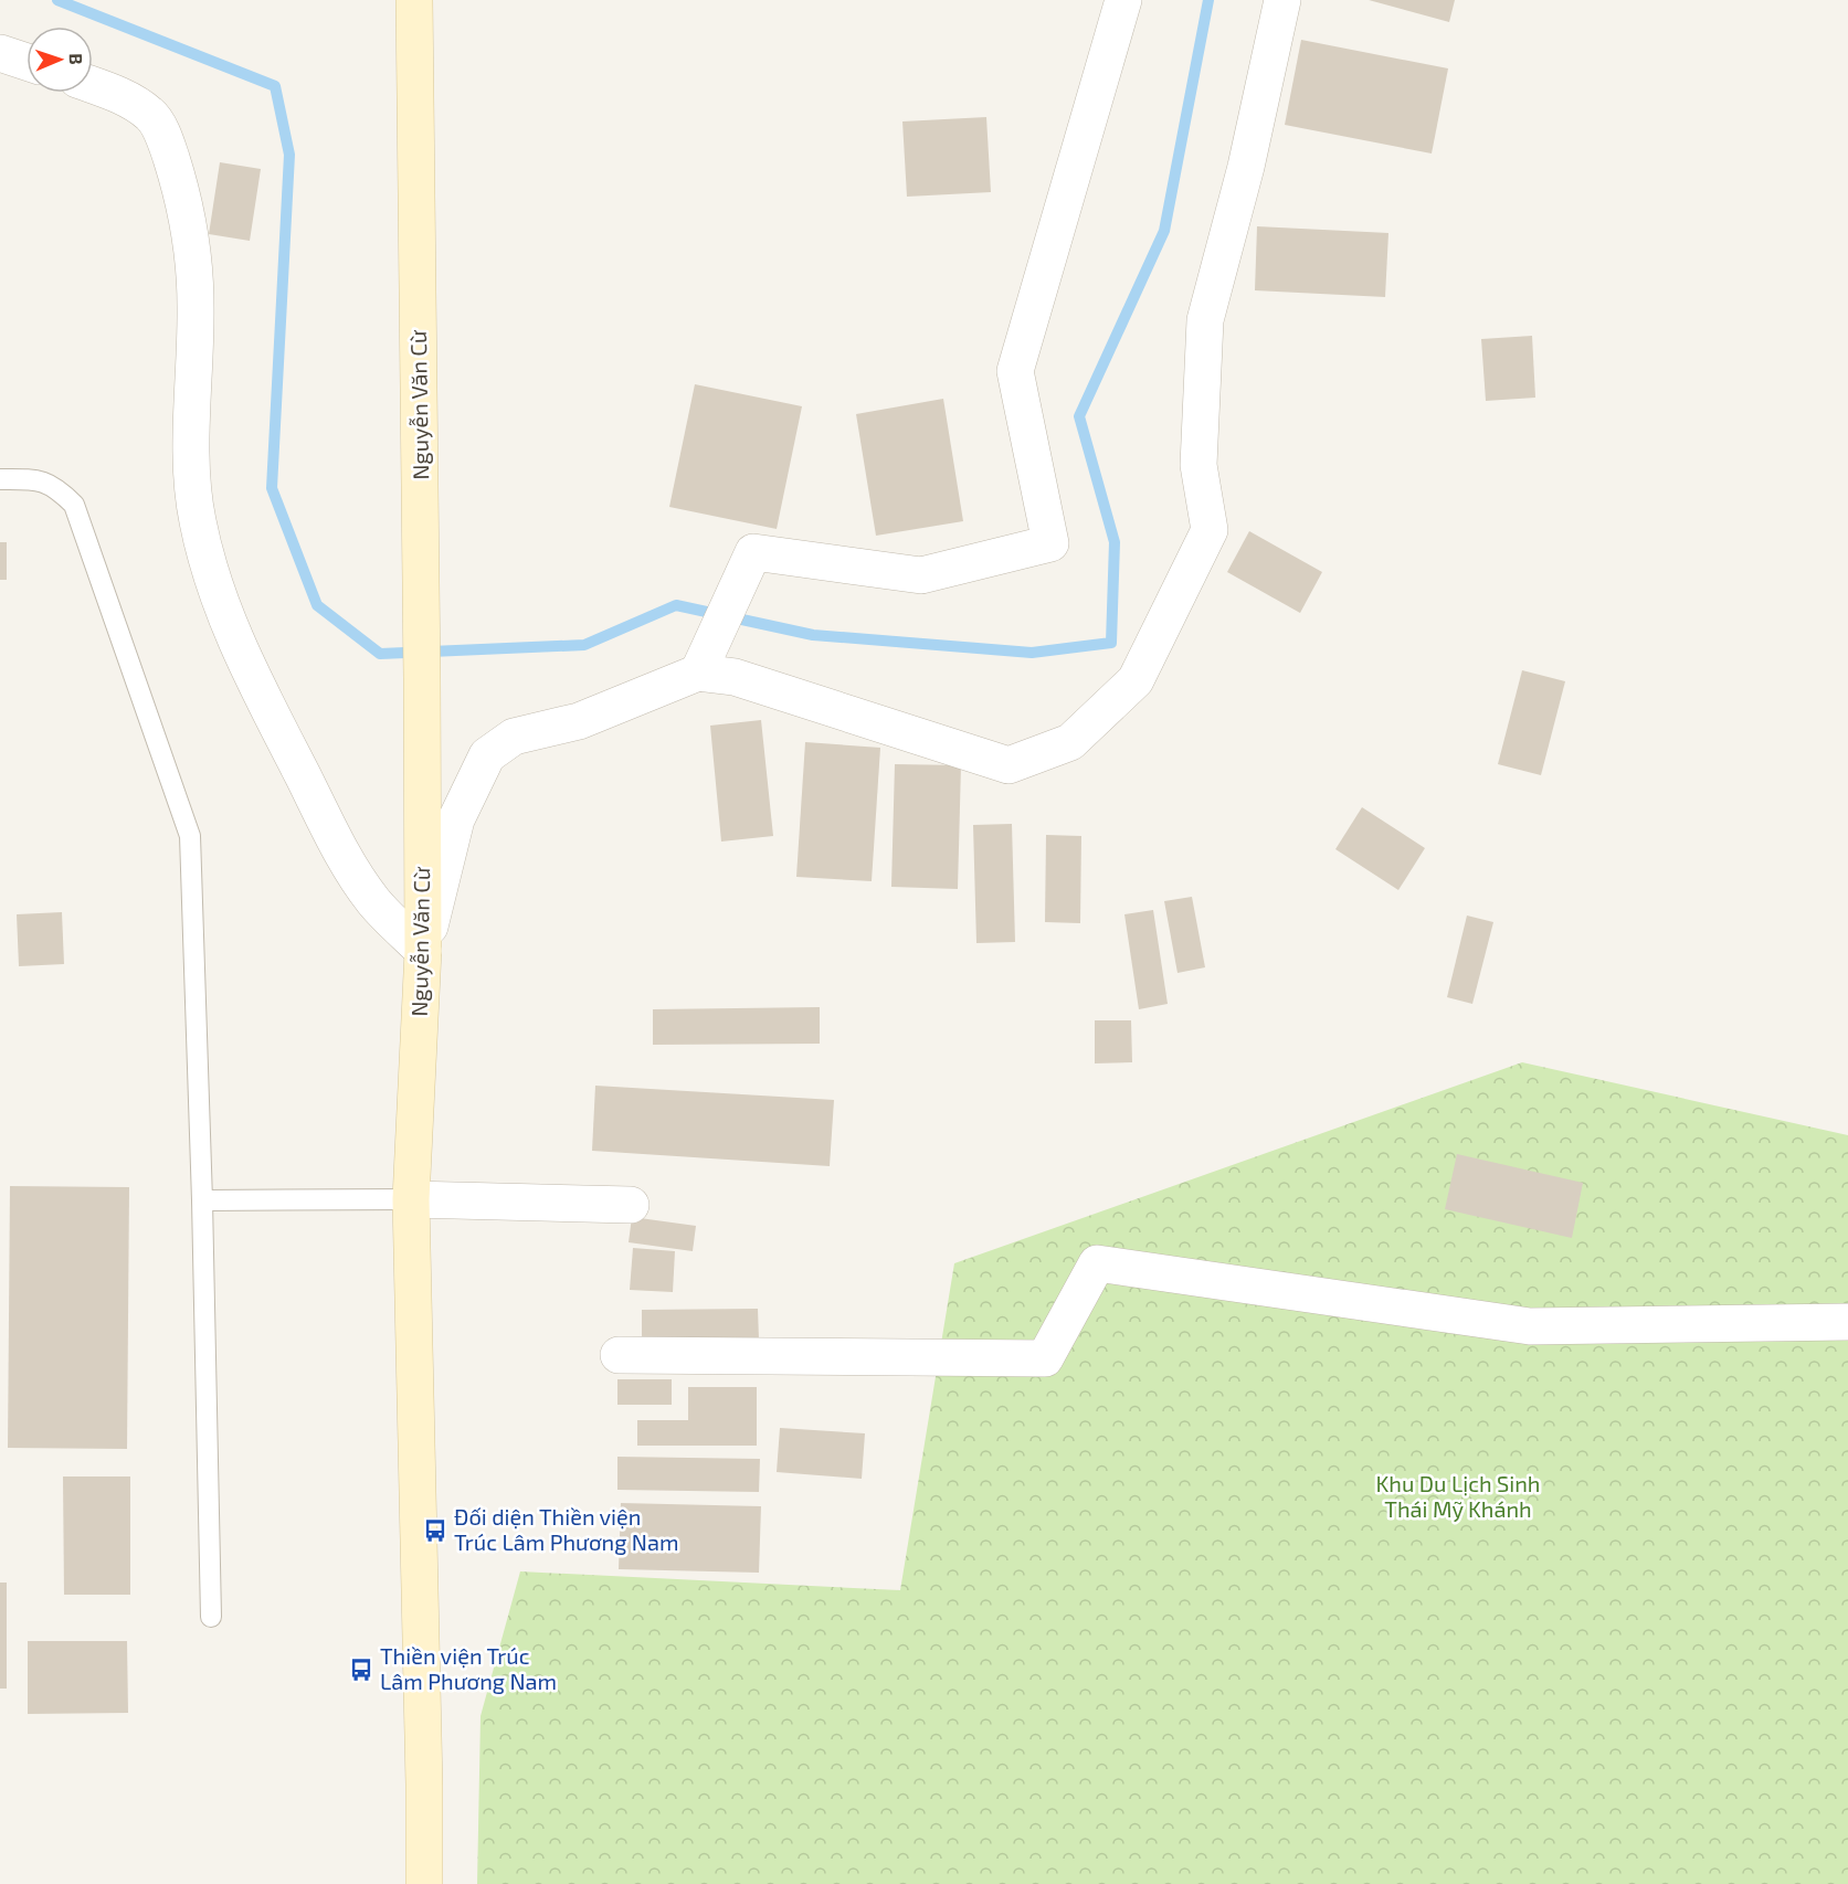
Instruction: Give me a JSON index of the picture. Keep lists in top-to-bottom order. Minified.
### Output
{"streets":{"main road":["Nguyễn Văn Cừ"]},"parks":["Khu Du Lịch Sinh Thái Mỹ Khánh"],"places":{"bus stop":["Đối diện Thiền viện Trúc Lâm Phương Nam","Thiền viện Trúc Lâm Phương Nam"]},"north":"right"}
